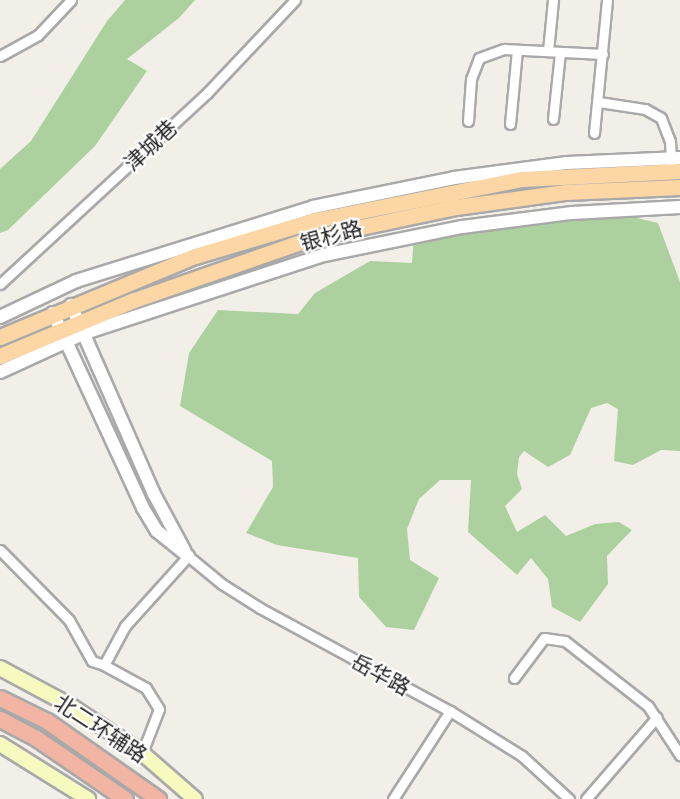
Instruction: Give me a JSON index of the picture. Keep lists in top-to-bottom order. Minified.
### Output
{"streets":{"main road":["银杉路","北二环辅路"],"street":["津城巷","岳华路"]},"crossings":[["银杉路","岳华路"]]}
